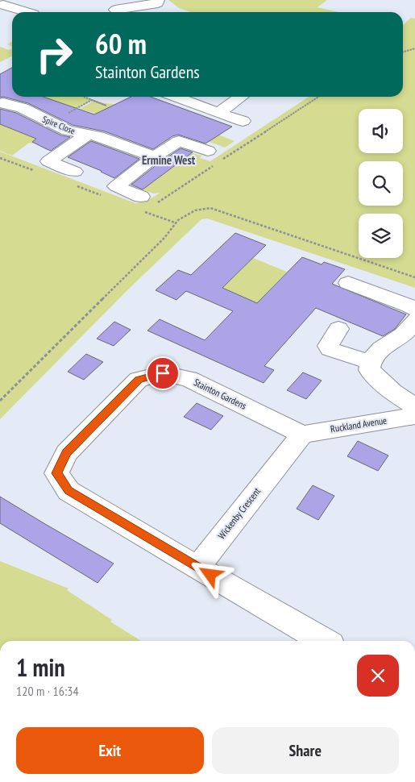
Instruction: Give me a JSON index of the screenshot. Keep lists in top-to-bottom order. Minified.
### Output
{"streets":{"street":["Spire Close","Stainton Gardens","Ruckland Avenue","Wickenby Crescent"]},"crossings":[["Stainton Gardens","Ruckland Avenue"],["Stainton Gardens","Wickenby Crescent"],["Ruckland Avenue","Wickenby Crescent"]],"districts":["Ermine West"],"page":{"turn":["60 m","Stainton Gardens"],"heading":["1 min","120 m · 16:34"],"buttons":["Exit","Share"]}}
